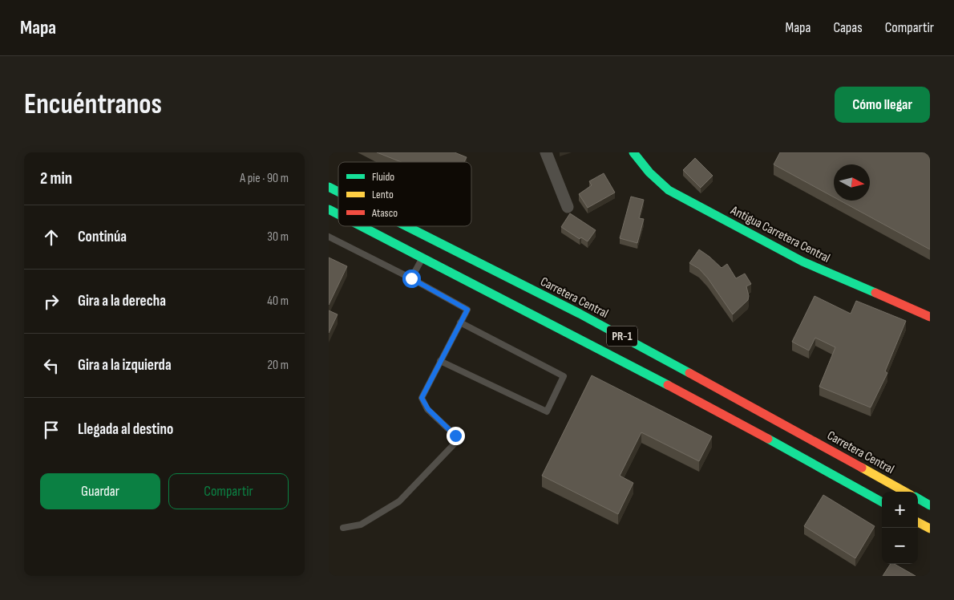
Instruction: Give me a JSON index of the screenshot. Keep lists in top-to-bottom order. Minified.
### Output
{"streets":{"main road":["Antigua Carretera Central","Carretera Central","PR-1"]},"legend":["Fluido","Lento","Atasco"],"north":"right","page":{"header":"Mapa","nav":["Mapa","Capas","Compartir"],"buttons":["Cómo llegar",["Guardar","Compartir"]],"title":"Encuéntranos","heading":["2 min","A pie · 90 m"],"list":[["Continúa","30 m"],["Gira a la derecha","40 m"],["Gira a la izquierda","20 m"],"Llegada al destino"],"map_buttons":["+","−"]}}
